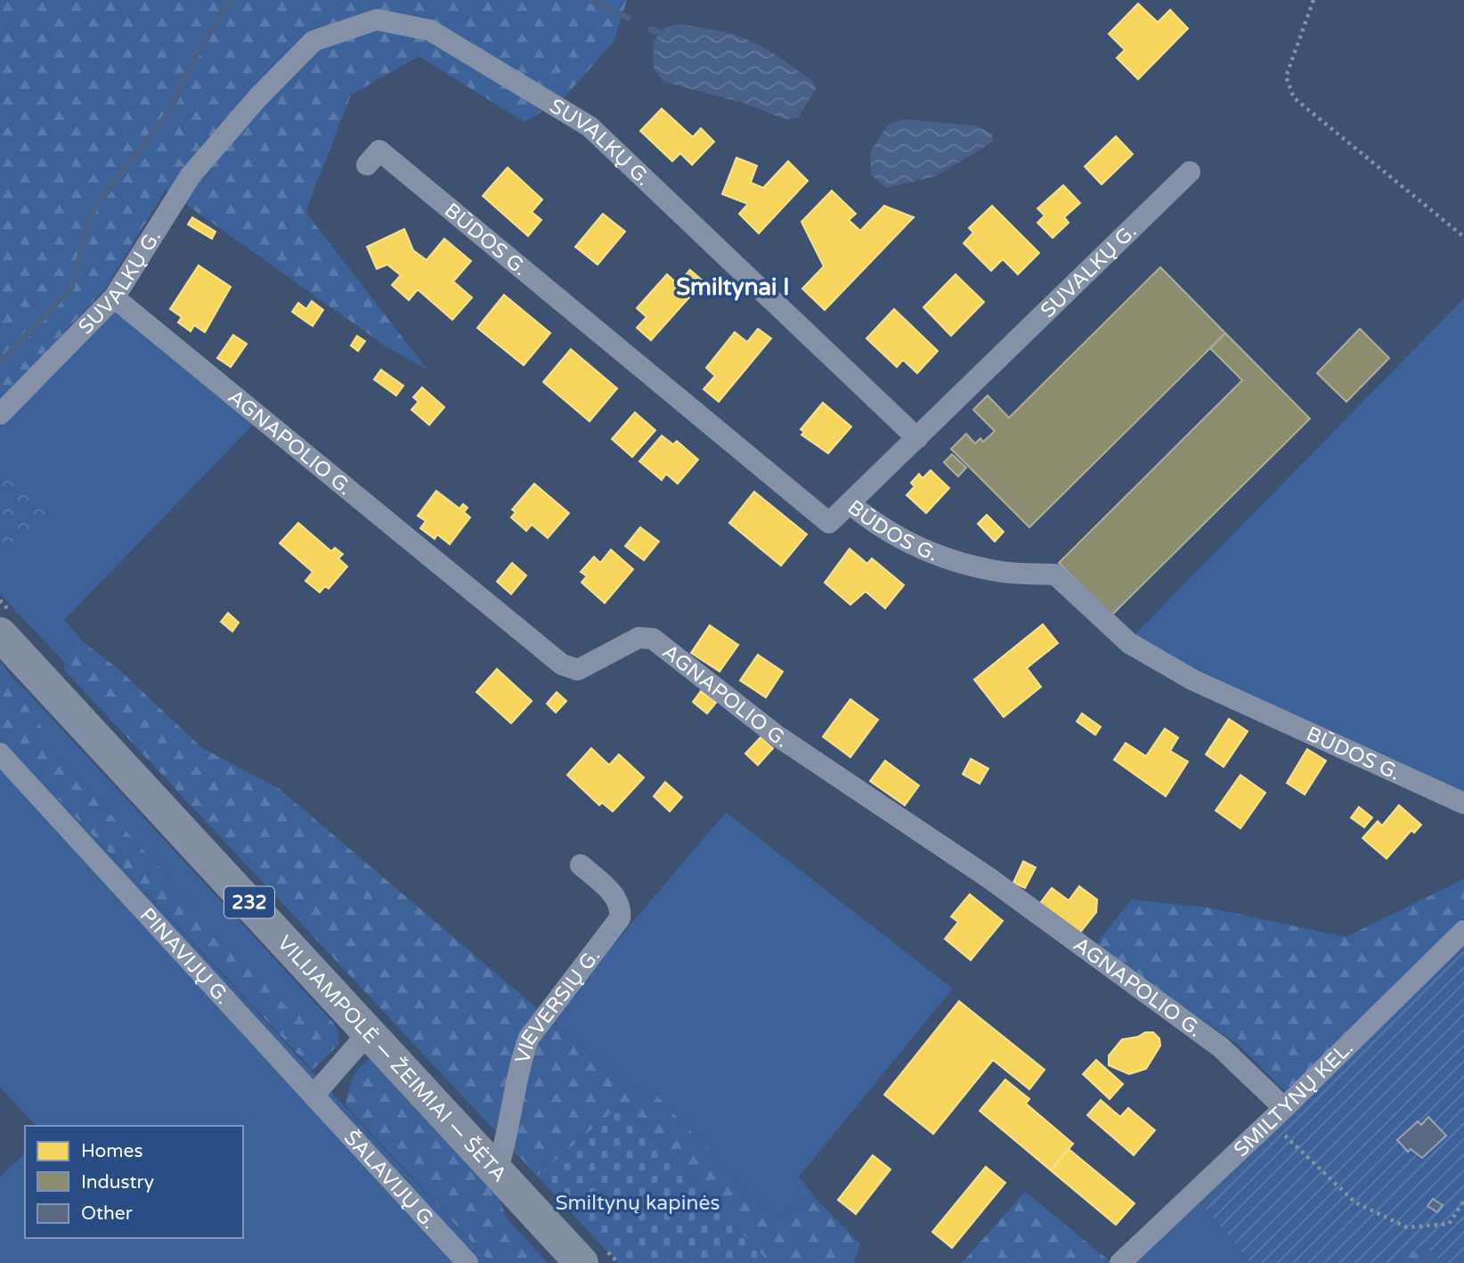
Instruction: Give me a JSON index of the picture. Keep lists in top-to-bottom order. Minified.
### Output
{"streets":{"main road":["232","VILIJAMPOLĖ — ŽEIMIAI — ŠĖTA"],"street":["SUVALKŲ G.","BŪDOS G.","AGNAPOLIO G.","PINAVIJŲ G.","VIEVERSIŲ G.","SMILTYNŲ KEL.","ŠALAVIJŲ G."]},"crossings":[["SUVALKŲ G.","AGNAPOLIO G."],["AGNAPOLIO G.","SMILTYNŲ KEL."],["PINAVIJŲ G.","ŠALAVIJŲ G."],["VIEVERSIŲ G.","VILIJAMPOLĖ — ŽEIMIAI — ŠĖTA"]],"districts":["Smiltynai I"],"parks":["Smiltynų kapinės"],"legend":["Homes","Industry","Other"]}
